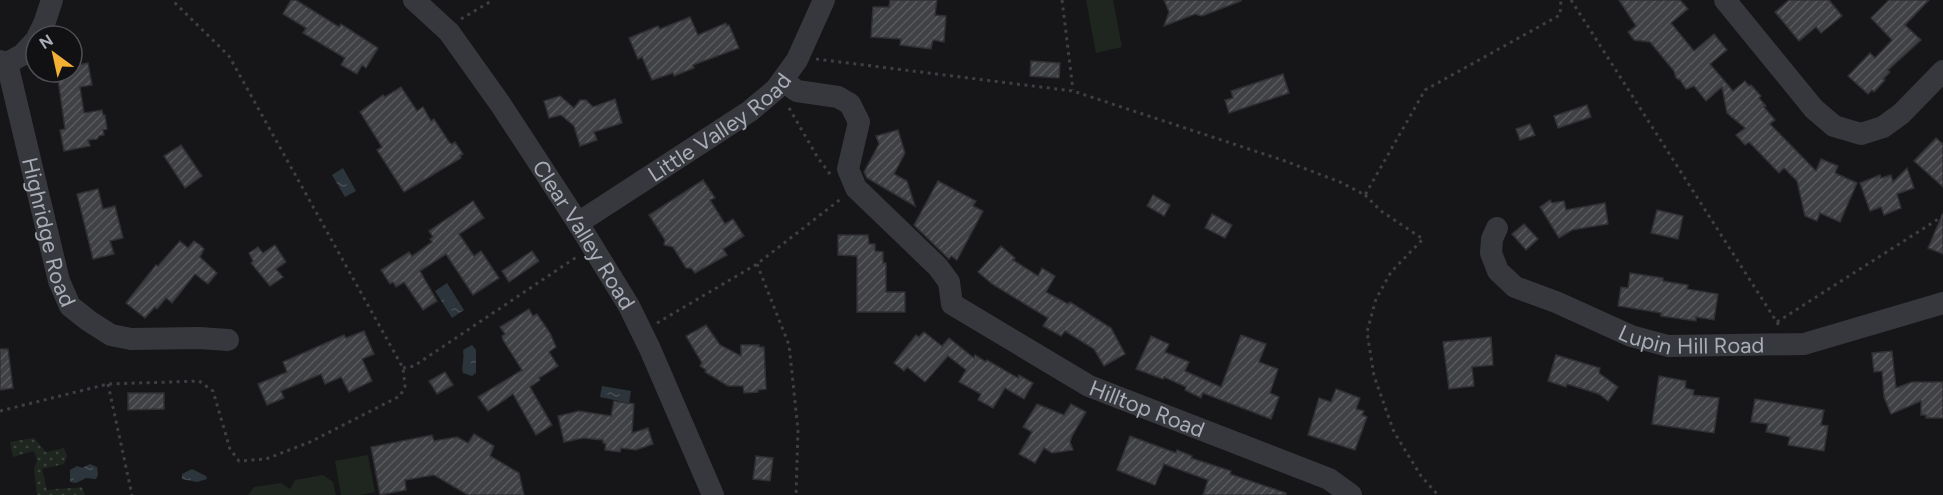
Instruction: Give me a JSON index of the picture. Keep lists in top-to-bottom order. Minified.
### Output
{"streets":{"street":["Little Valley Road","Highridge Road","Clear Valley Road","Lupin Hill Road","Hilltop Road"]},"crossings":[["Little Valley Road","Clear Valley Road"],["Little Valley Road","Hilltop Road"]],"north":"top left"}
